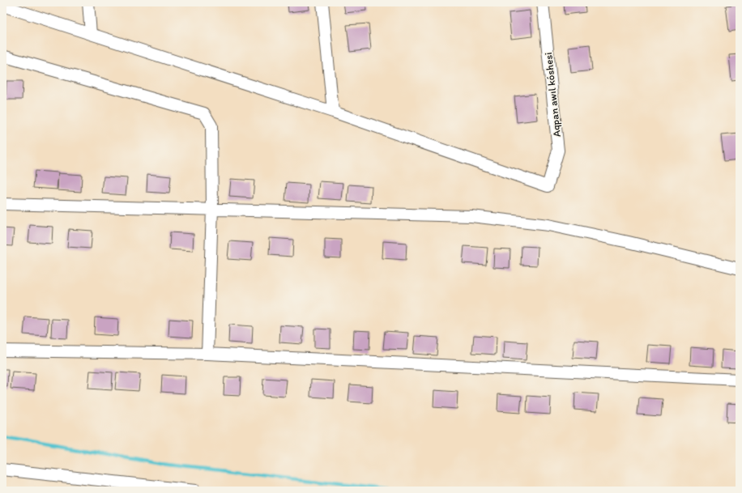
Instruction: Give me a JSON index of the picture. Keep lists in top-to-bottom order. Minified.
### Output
{"streets":{"street":["Aqpan awıl kóshesi"]}}
